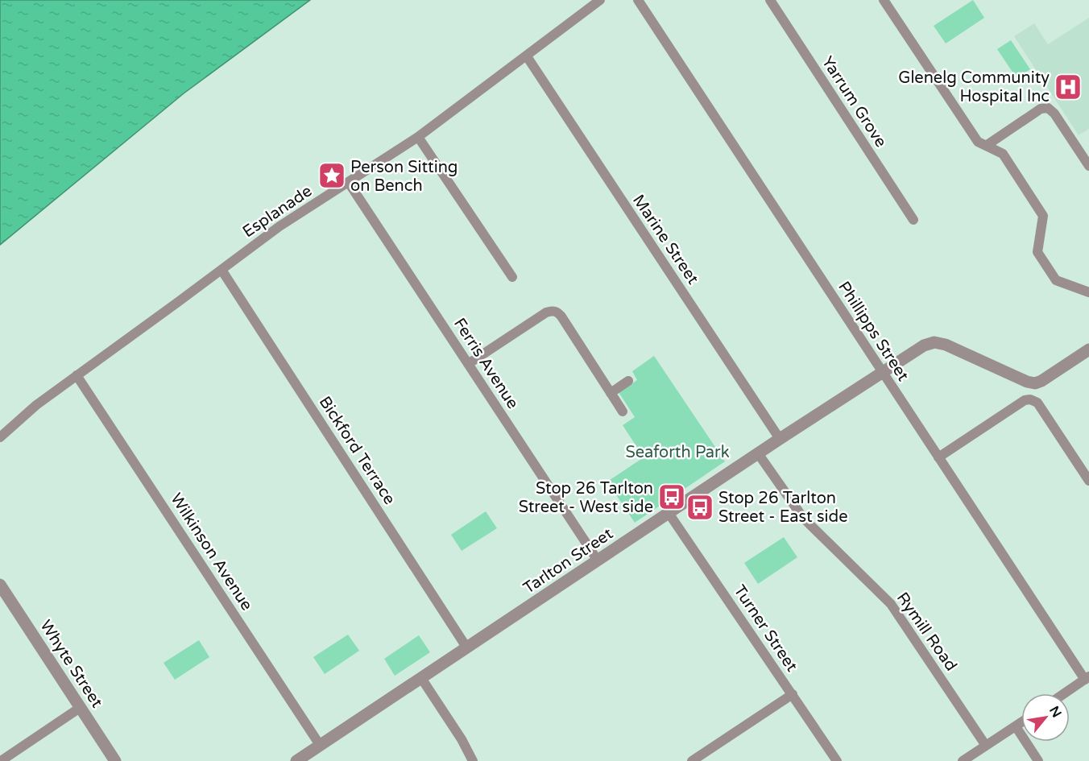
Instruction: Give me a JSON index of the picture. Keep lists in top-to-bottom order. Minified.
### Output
{"streets":{"street":["Yarrum Grove","Esplanade","Marine Street","Phillipps Street","Ferris Avenue","Bickford Terrace","Wilkinson Avenue","Tarlton Street","Turner Street","Rymill Road","Whyte Street"]},"crossings":[["Esplanade","Marine Street"],["Esplanade","Ferris Avenue"],["Esplanade","Bickford Terrace"],["Esplanade","Wilkinson Avenue"],["Marine Street","Tarlton Street"],["Phillipps Street","Tarlton Street"],["Ferris Avenue","Tarlton Street"],["Bickford Terrace","Tarlton Street"],["Wilkinson Avenue","Tarlton Street"],["Tarlton Street","Turner Street"],["Tarlton Street","Rymill Road"]],"parks":["Seaforth Park"],"places":{"hospital":["Glenelg Community Hospital Inc"],"place":["Person Sitting on Bench"],"bus stop":["Stop 26 Tarlton Street - West side","Stop 26 Tarlton Street - East side"]},"north":"top right"}
